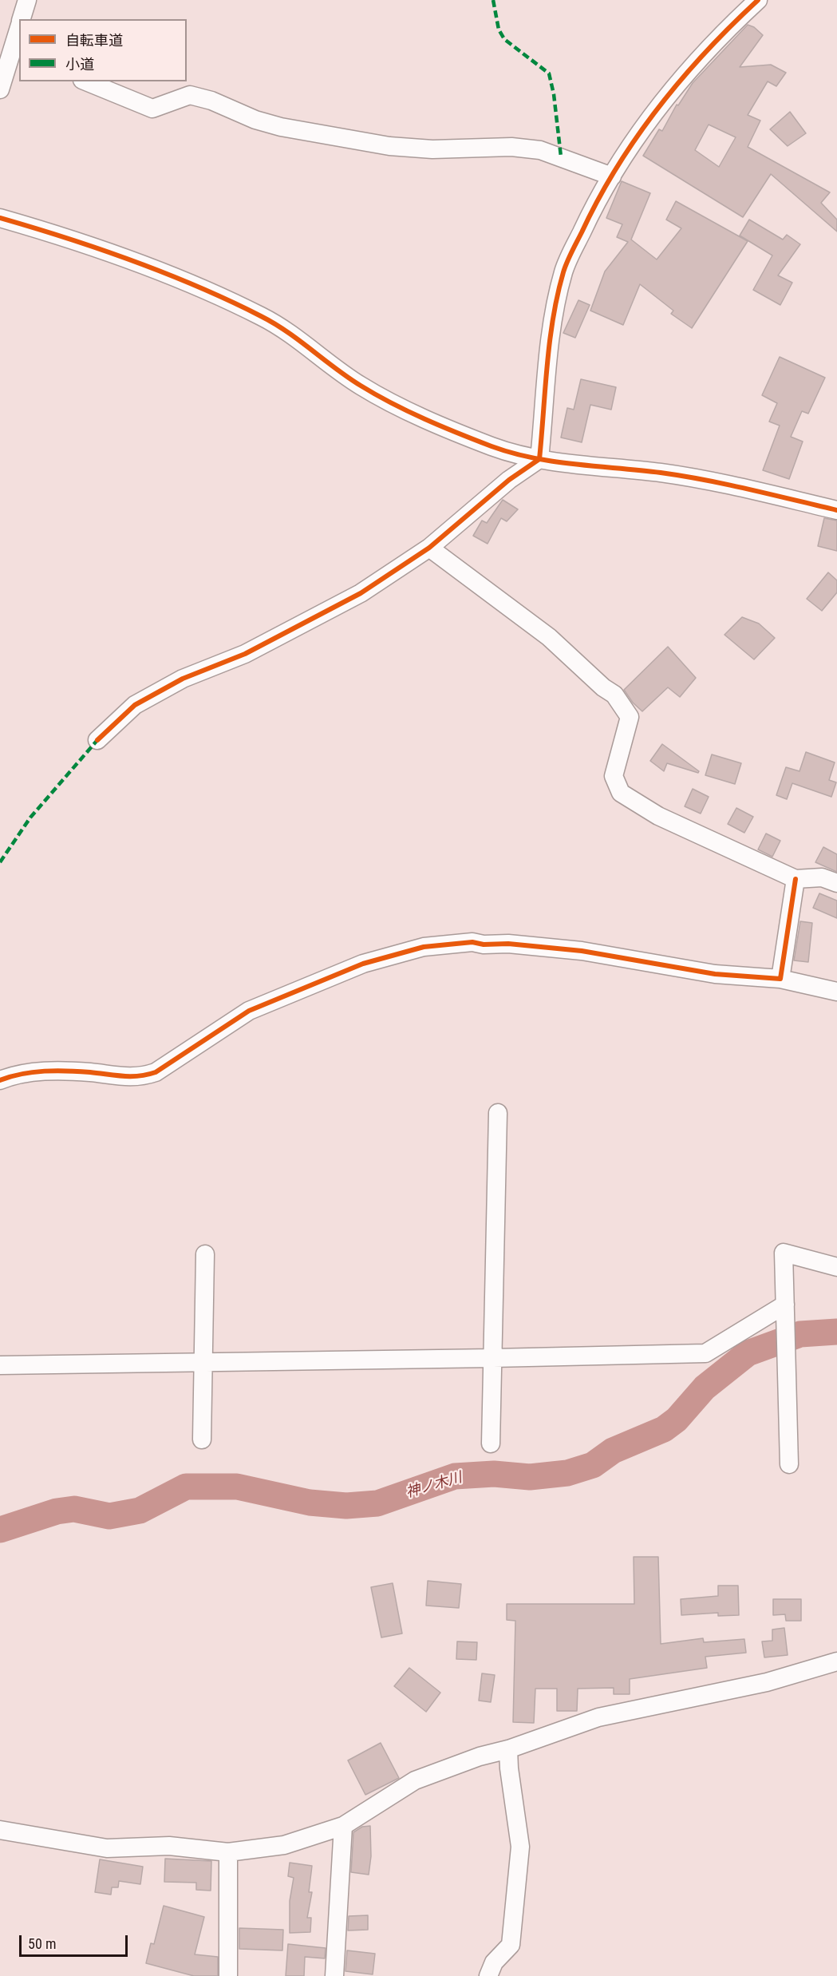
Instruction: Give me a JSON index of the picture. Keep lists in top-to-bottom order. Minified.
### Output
{"water":["神ノ木川"],"legend":["自転車道","小道"],"scale_bar":"50 m"}
